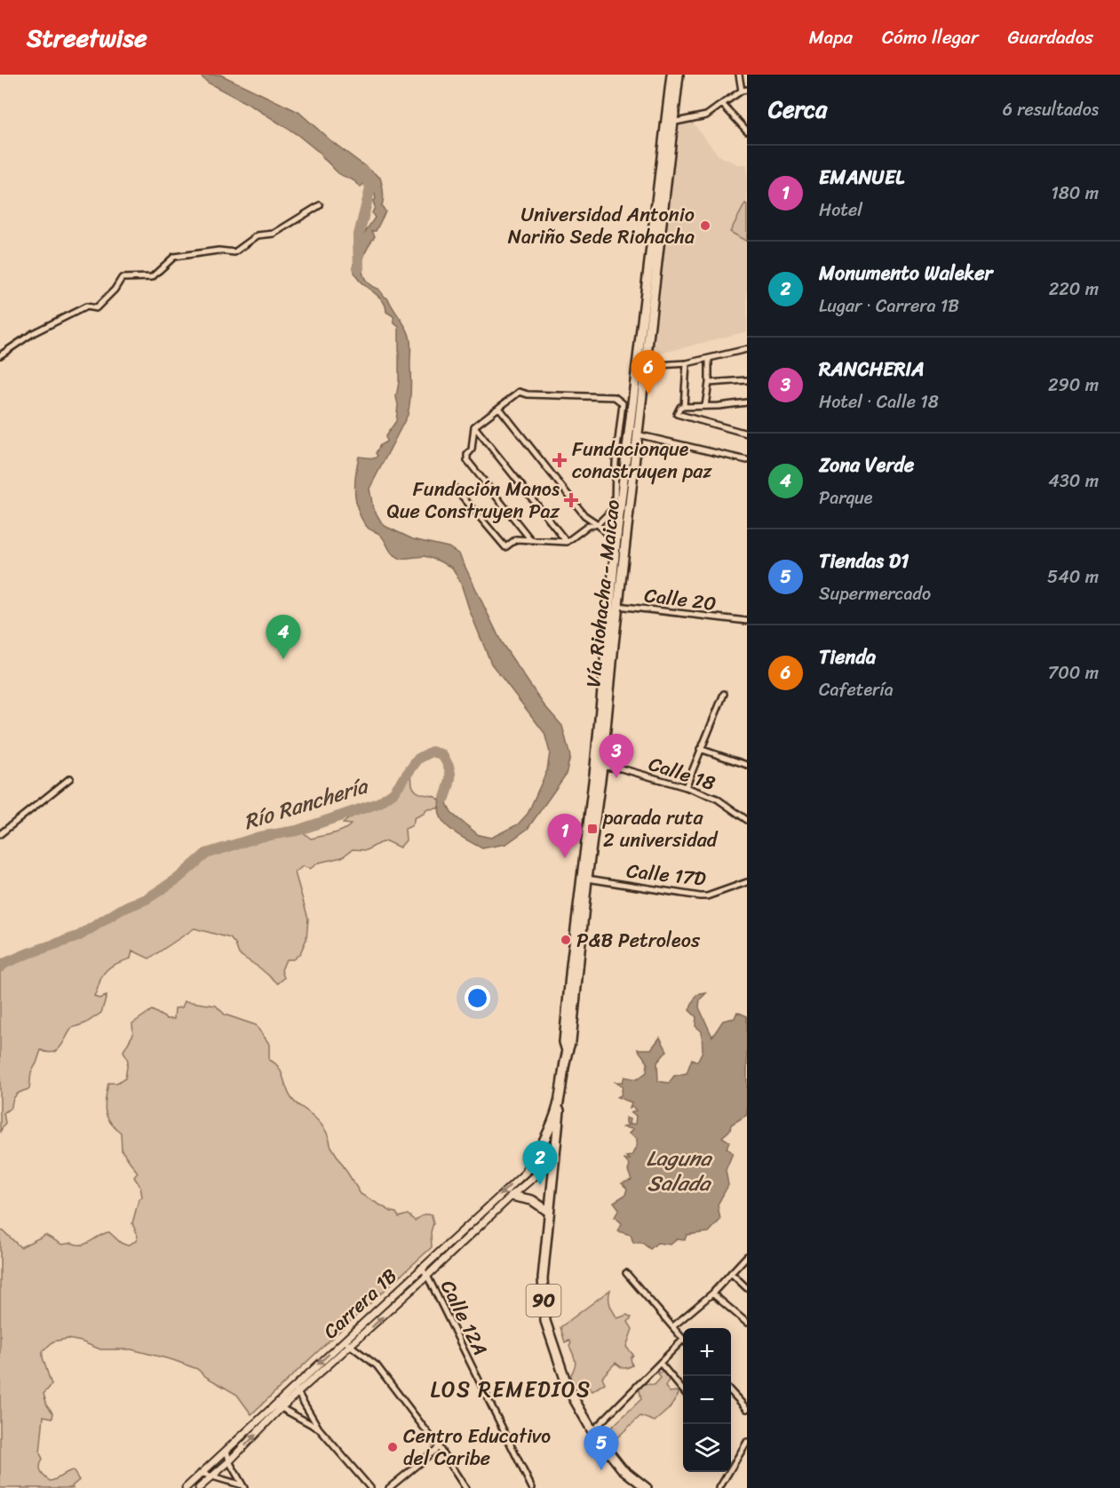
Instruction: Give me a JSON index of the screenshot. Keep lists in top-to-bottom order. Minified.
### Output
{"streets":{"highway":["Vía Riohacha - Maicao","90"],"street":["Calle 20","Calle 18","Calle 17D","Carrera 1B","Calle 12A"]},"crossings":[["Vía Riohacha - Maicao","Calle 20"],["Vía Riohacha - Maicao","Calle 18"],["Vía Riohacha - Maicao","Calle 17D"],["Vía Riohacha - Maicao","90"],["90","Carrera 1B"],["Carrera 1B","Calle 12A"]],"districts":["LOS REMEDIOS"],"water":["Río Ranchería","Laguna Salada"],"places":{"other":["Universidad Antonio Nariño Sede Riohacha","P&B Petroleos","Centro Educativo del Caribe"],"health":["Fundacionque conastruyen paz","Fundación Manos Que Construyen Paz"],"transit":["parada ruta 2 universidad"]},"page":{"header":"Streetwise","nav":["Mapa","Cómo llegar","Guardados"],"heading":["Cerca","6 resultados"],"list":[{"mark":"1","name":"EMANUEL","note":"Hotel","value":"180 m"},{"mark":"2","name":"Monumento Waleker","note":"Lugar · Carrera 1B","value":"220 m"},{"mark":"3","name":"RANCHERIA","note":"Hotel · Calle 18","value":"290 m"},{"mark":"4","name":"Zona Verde","note":"Parque","value":"430 m"},{"mark":"5","name":"Tiendas D1","note":"Supermercado","value":"540 m"},{"mark":"6","name":"Tienda","note":"Cafetería","value":"700 m"}],"pins":["6","4","3","1","2","5"],"map_buttons":["+","−"]}}
